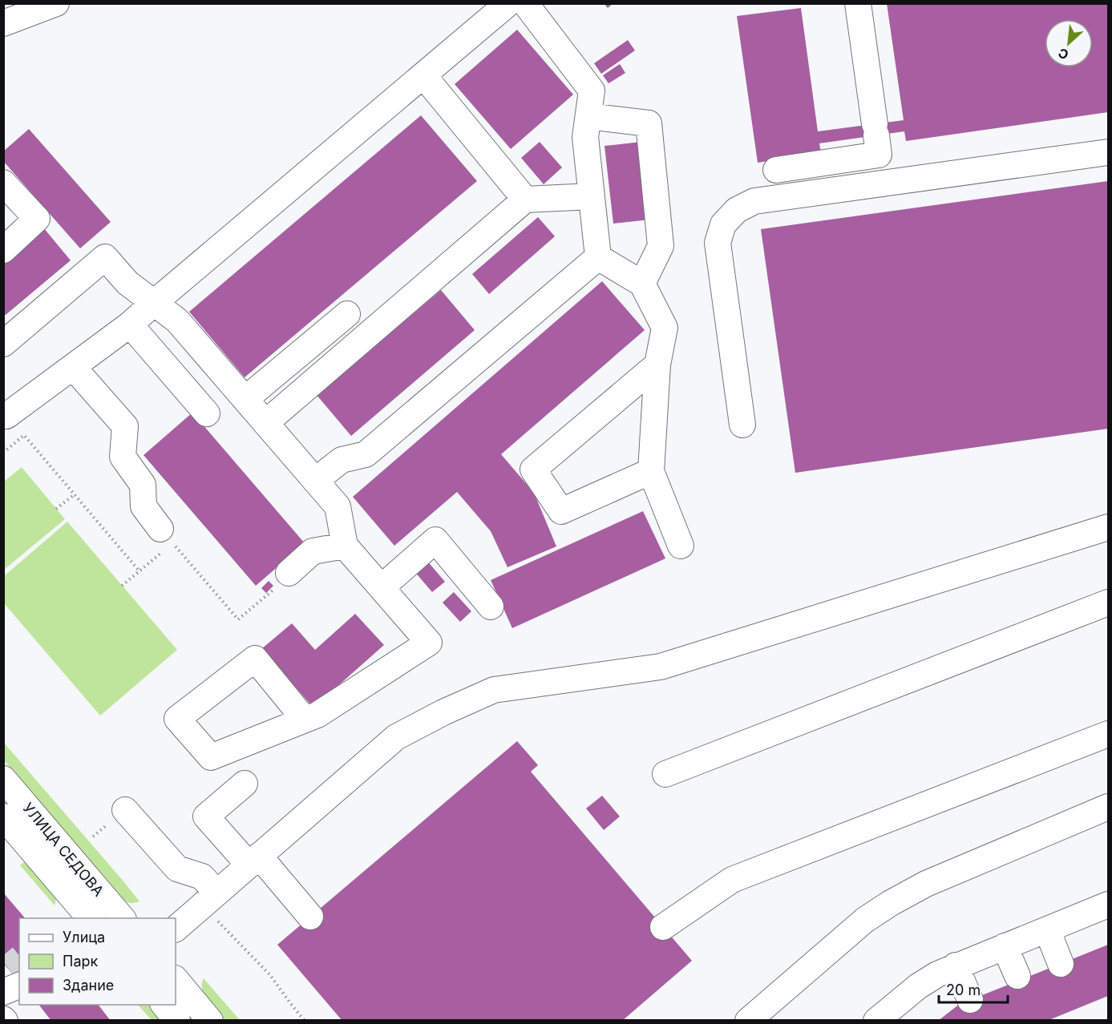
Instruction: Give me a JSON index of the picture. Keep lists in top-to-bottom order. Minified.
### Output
{"streets":{"street":["УЛИЦА СЕДОВА"]},"legend":["Улица","Парк","Здание"],"scale_bar":"20 m","north":"bottom left"}
